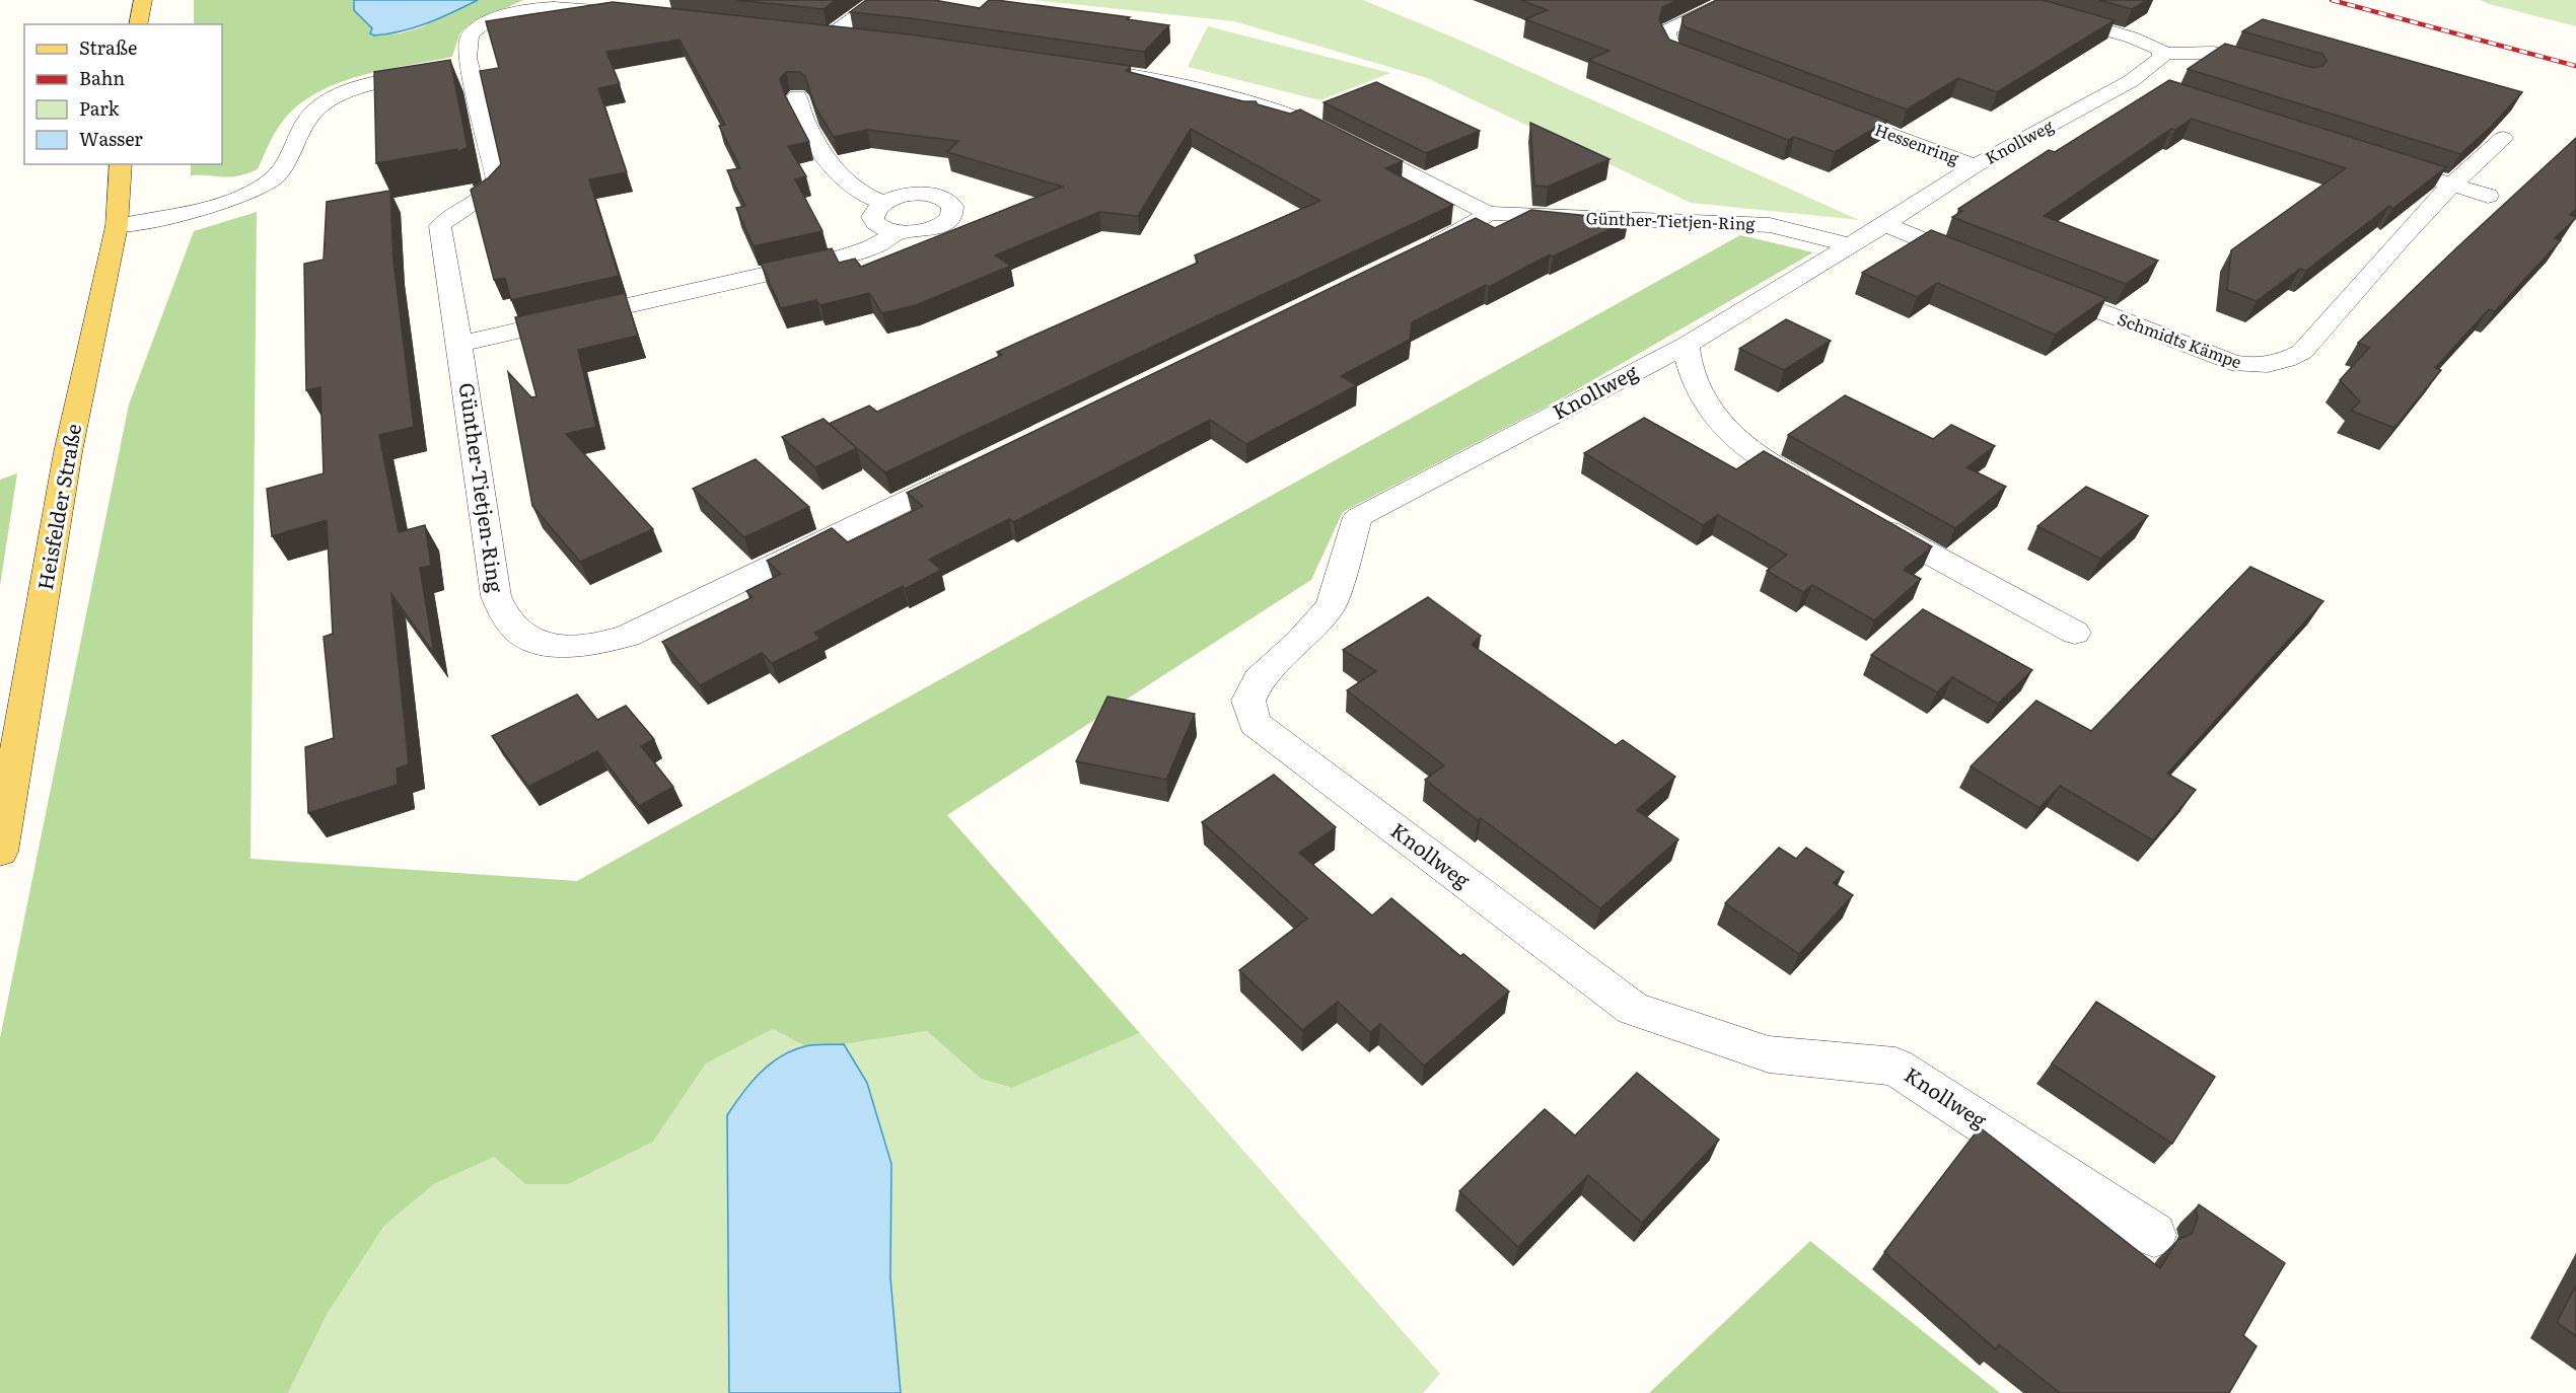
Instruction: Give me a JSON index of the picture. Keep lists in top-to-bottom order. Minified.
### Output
{"streets":{"main road":["Heisfelder Straße"],"street":["Knollweg","Hessenring","Günther-Tietjen-Ring","Schmidts Kämpe"]},"crossings":[["Knollweg","Hessenring"],["Knollweg","Günther-Tietjen-Ring"]],"legend":["Straße","Bahn","Park","Wasser"]}
